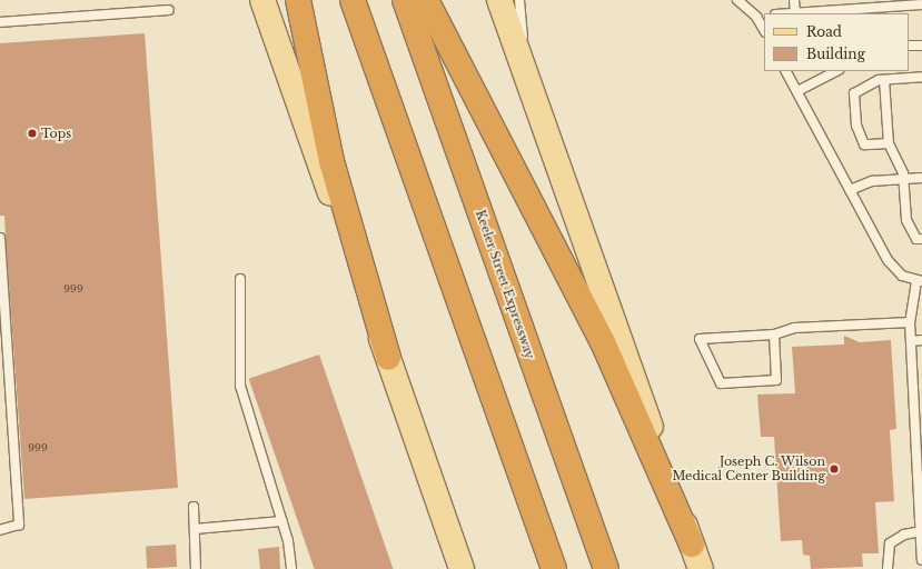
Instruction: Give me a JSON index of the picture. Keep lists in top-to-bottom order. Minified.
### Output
{"streets":{"highway":["Keeler Street Expressway"]},"places":["Tops","Joseph C. Wilson Medical Center Building"],"house_numbers":["999","999"],"legend":["Road","Building"]}
